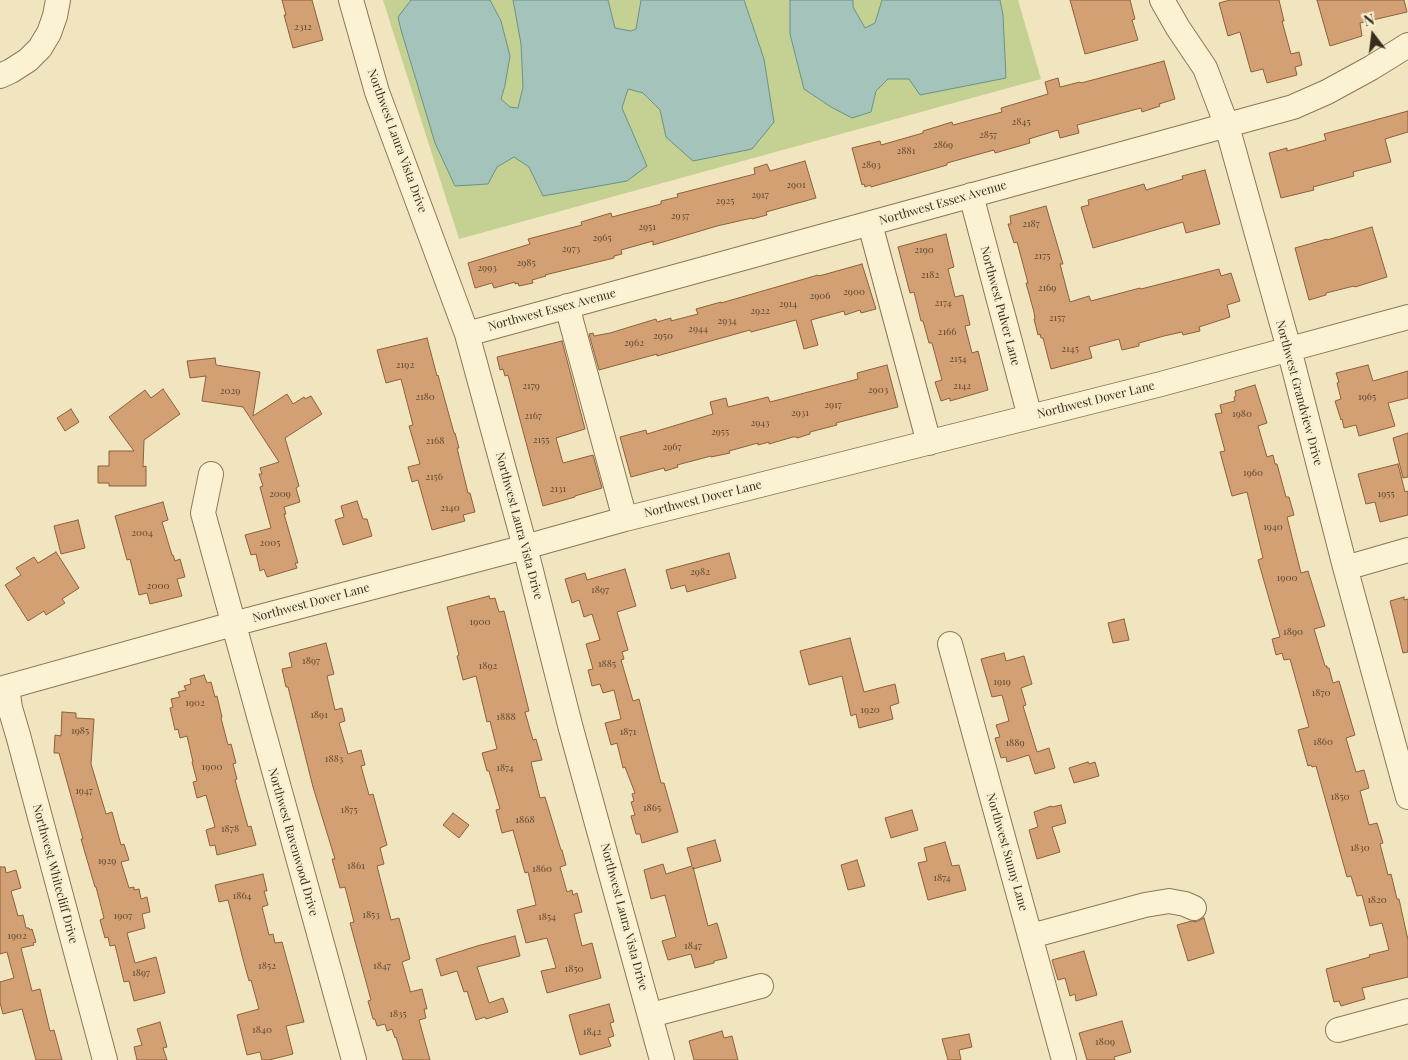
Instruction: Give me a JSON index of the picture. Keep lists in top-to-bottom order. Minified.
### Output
{"streets":{"street":["Northwest Laura Vista Drive","Northwest Essex Avenue","Northwest Pulver Lane","Northwest Grandview Drive","Northwest Dover Lane","Northwest Ravenwood Drive","Northwest Sunny Lane","Northwest Whitecliff Drive"]},"crossings":[["Northwest Laura Vista Drive","Northwest Essex Avenue"],["Northwest Laura Vista Drive","Northwest Dover Lane"],["Northwest Essex Avenue","Northwest Pulver Lane"],["Northwest Essex Avenue","Northwest Grandview Drive"],["Northwest Pulver Lane","Northwest Dover Lane"],["Northwest Grandview Drive","Northwest Dover Lane"],["Northwest Dover Lane","Northwest Ravenwood Drive"],["Northwest Dover Lane","Northwest Whitecliff Drive"]],"house_numbers":["2312","2845","2857","2869","2881","2893","2901","2917","2925","2937","2187","2951","2965","2973","2190","2175","2985","2993","2182","2169","2900","2906","2174","2914","2922","2157","2934","2944","2166","2950","2962","2145","2154","2192","2179","2142","2903","2029","2180","1965","2917","2931","1980","2167","2943","2955","2155","2168","2967","1960","2156","2131","2009","1955","2140","1940","2004","2005","2982","1900","2000","1897","1900","1890","1897","1885","1892","1919","1870","1902","1920","1891","1888","1985","1871","1860","1889","1883","1900","1874","1947","1850","1865","1875","1868","1878","1830","1929","1861","1860","1874","1864","1820","1853","1907","1854","1902","1847","1852","1847","1850","1897","1835","1840","1842","1809"],"north":"top"}
